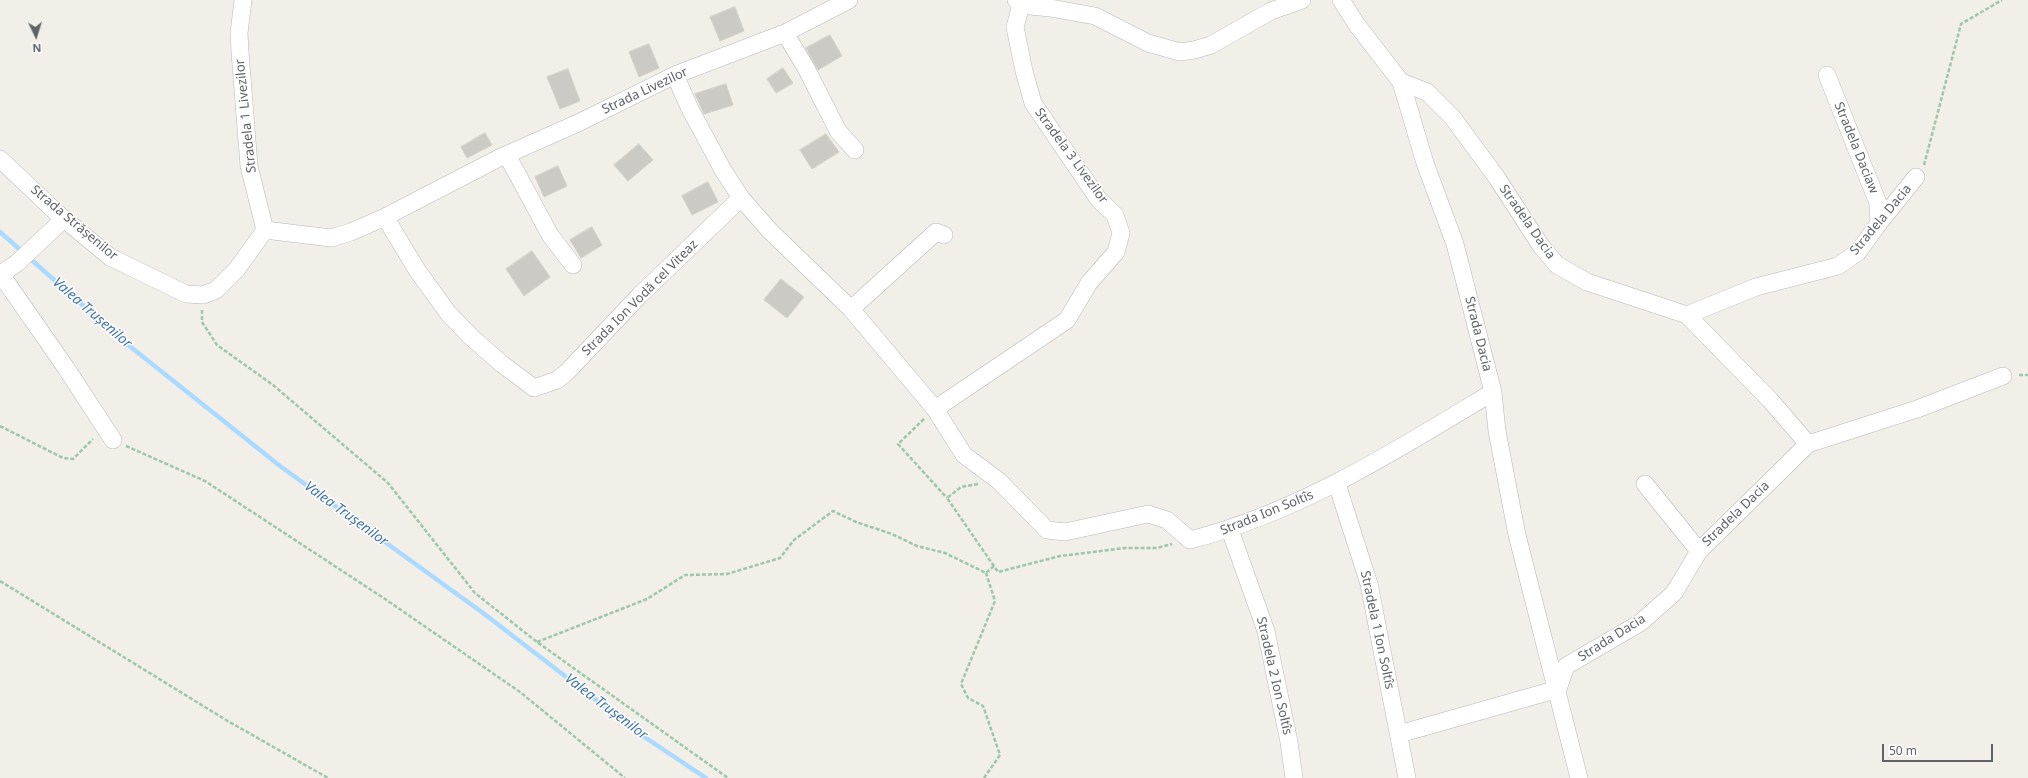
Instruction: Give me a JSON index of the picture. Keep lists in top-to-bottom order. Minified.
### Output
{"streets":{"street":["Strada Livezilor","Stradela 1 Livezilor","Stradela Daciaw","Stradela 3 Livezilor","Stradela Dacia","Strada Strășenilor","Strada Ion Vodă cel Viteaz","Strada Dacia","Strada Ion Soltîs","Stradela 1 Ion Soltîs","Stradela 2 Ion Soltîs"]},"crossings":[["Strada Livezilor","Stradela 1 Livezilor"],["Strada Livezilor","Strada Ion Vodă cel Viteaz"],["Stradela Daciaw","Stradela Dacia"],["Stradela 3 Livezilor","Strada Ion Soltîs"],["Stradela Dacia","Strada Dacia"],["Strada Dacia","Strada Ion Soltîs"],["Strada Ion Soltîs","Stradela 1 Ion Soltîs"],["Strada Ion Soltîs","Stradela 2 Ion Soltîs"]],"water":["Valea Trușenilor"],"scale_bar":"50 m","north":"bottom"}
